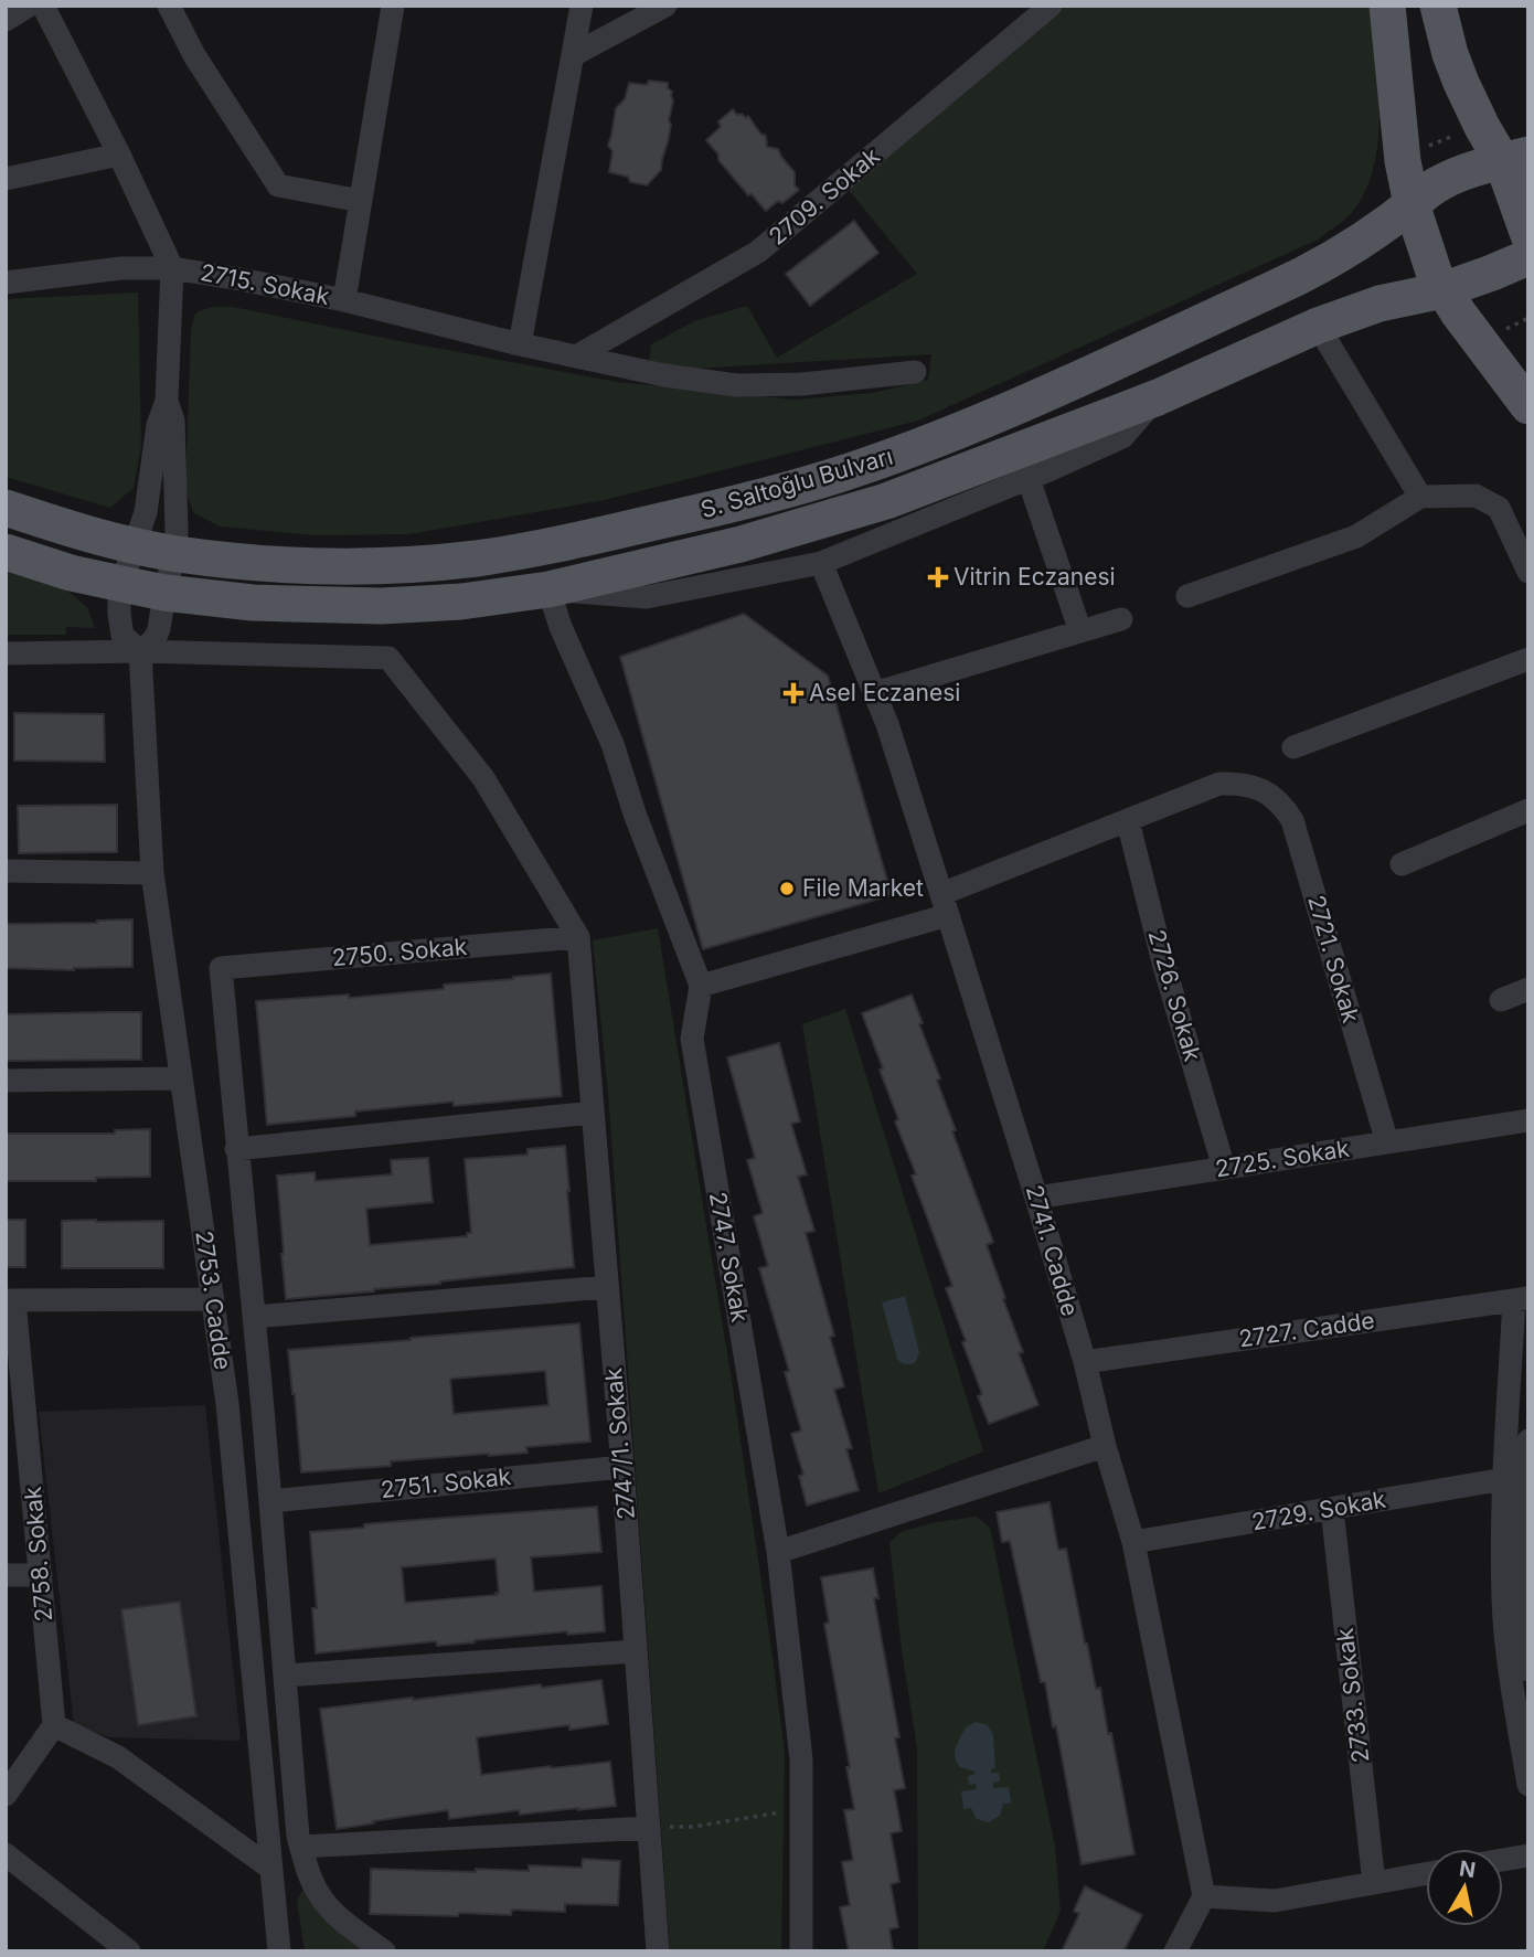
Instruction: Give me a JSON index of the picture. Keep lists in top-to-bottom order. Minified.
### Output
{"streets":{"main road":["S. Saltoğlu Bulvarı"],"street":["2709. Sokak","2715. Sokak","2750. Sokak","2721. Sokak","2726. Sokak","2725. Sokak","2741. Cadde","2747. Sokak","2753. Cadde","2727. Cadde","2747/1. Sokak","2751. Sokak","2729. Sokak","2758. Sokak","2733. Sokak"]},"crossings":[["2709. Sokak","2715. Sokak"],["2750. Sokak","2747/1. Sokak"],["2721. Sokak","2726. Sokak"],["2721. Sokak","2725. Sokak"],["2726. Sokak","2725. Sokak"],["2725. Sokak","2741. Cadde"],["2741. Cadde","2727. Cadde"],["2741. Cadde","2729. Sokak"],["2747/1. Sokak","2751. Sokak"],["2729. Sokak","2733. Sokak"]],"places":{"health":["Vitrin Eczanesi","Asel Eczanesi"],"other":["File Market"]},"north":"top"}
